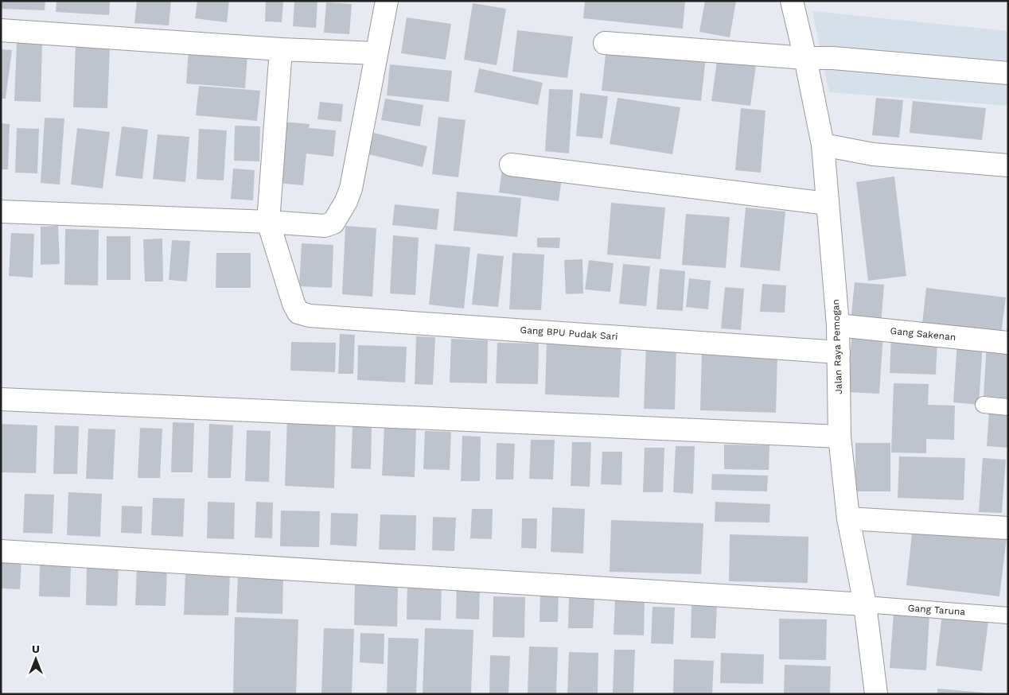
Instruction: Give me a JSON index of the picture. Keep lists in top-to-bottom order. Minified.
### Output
{"streets":{"street":["Gang BPU Pudak Sari","Gang Sakenan","Jalan Raya Pemogan"],"lane":["Gang Taruna"]},"crossings":[["Gang BPU Pudak Sari","Jalan Raya Pemogan"],["Gang Sakenan","Jalan Raya Pemogan"],["Jalan Raya Pemogan","Gang Taruna"]],"north":"top"}
